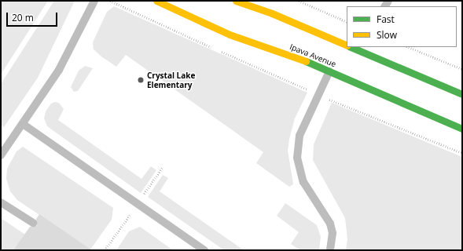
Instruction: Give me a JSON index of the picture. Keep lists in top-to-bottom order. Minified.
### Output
{"streets":{"street":["Ipava Avenue"]},"places":["Crystal Lake Elementary"],"legend":["Fast","Slow"],"scale_bar":"20 m"}
